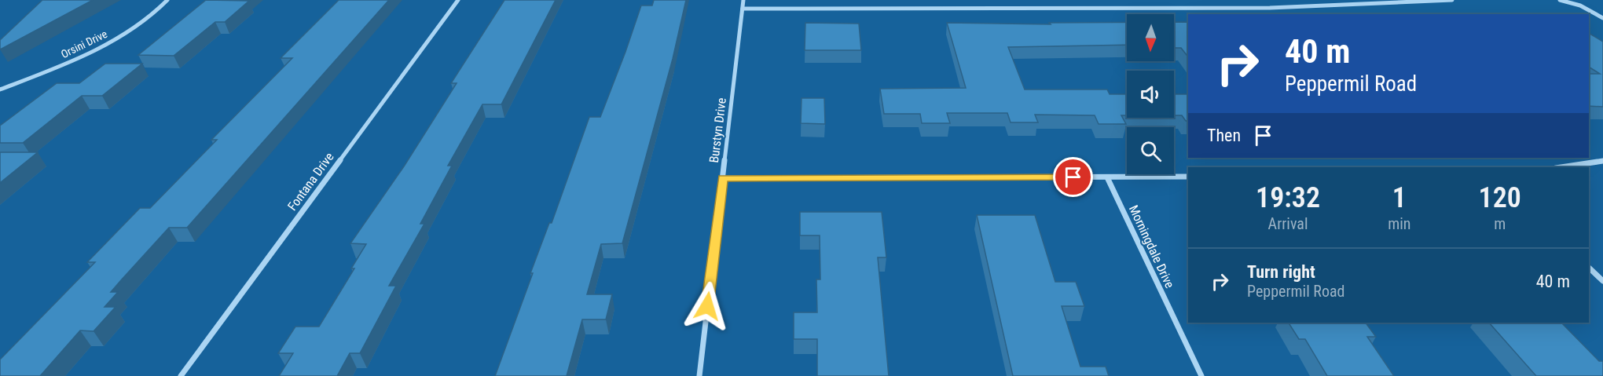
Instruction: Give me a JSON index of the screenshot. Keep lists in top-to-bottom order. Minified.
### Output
{"streets":{"street":["Orsini Drive","Burstyn Drive","Fontana Drive","Morningdale Drive"]},"north":"bottom","page":{"turn":["40 m","Peppermil Road"],"then":"Then","eta":["19:32","Arrival","1","min","120","m"],"list":[{"name":"Turn right","note":"Peppermil Road","value":"40 m"}]}}
